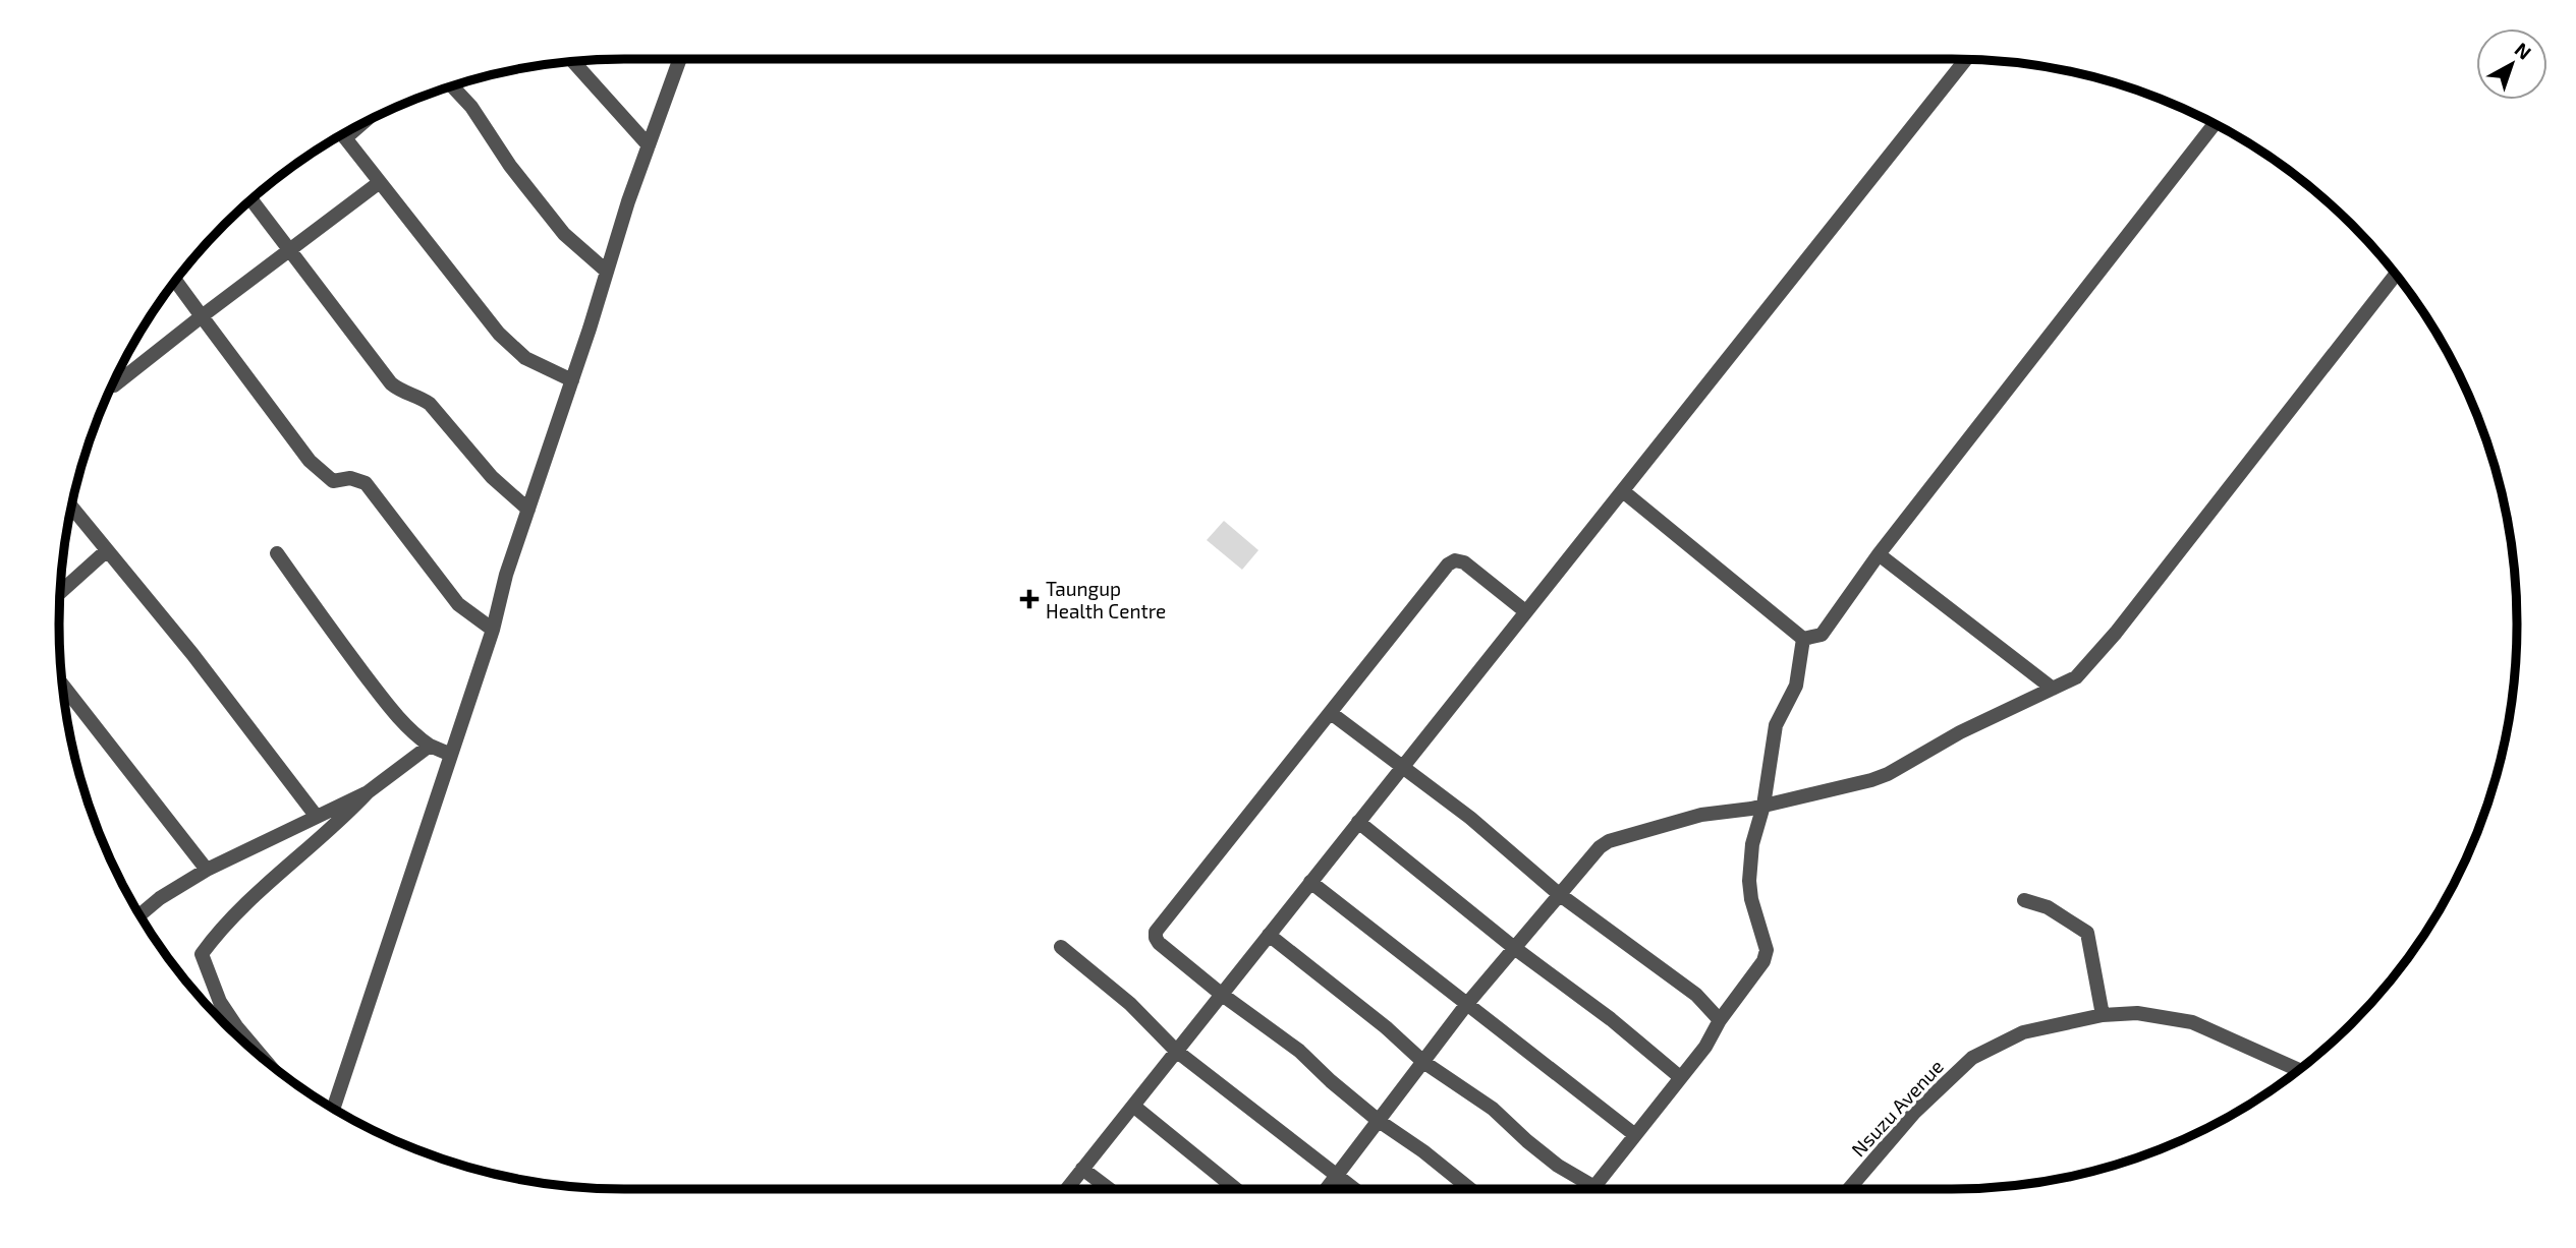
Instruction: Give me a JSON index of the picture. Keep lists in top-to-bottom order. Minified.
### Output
{"streets":{"street":["Nsuzu Avenue"]},"places":{"health":["Taungup Health Centre"]},"north":"top right"}
